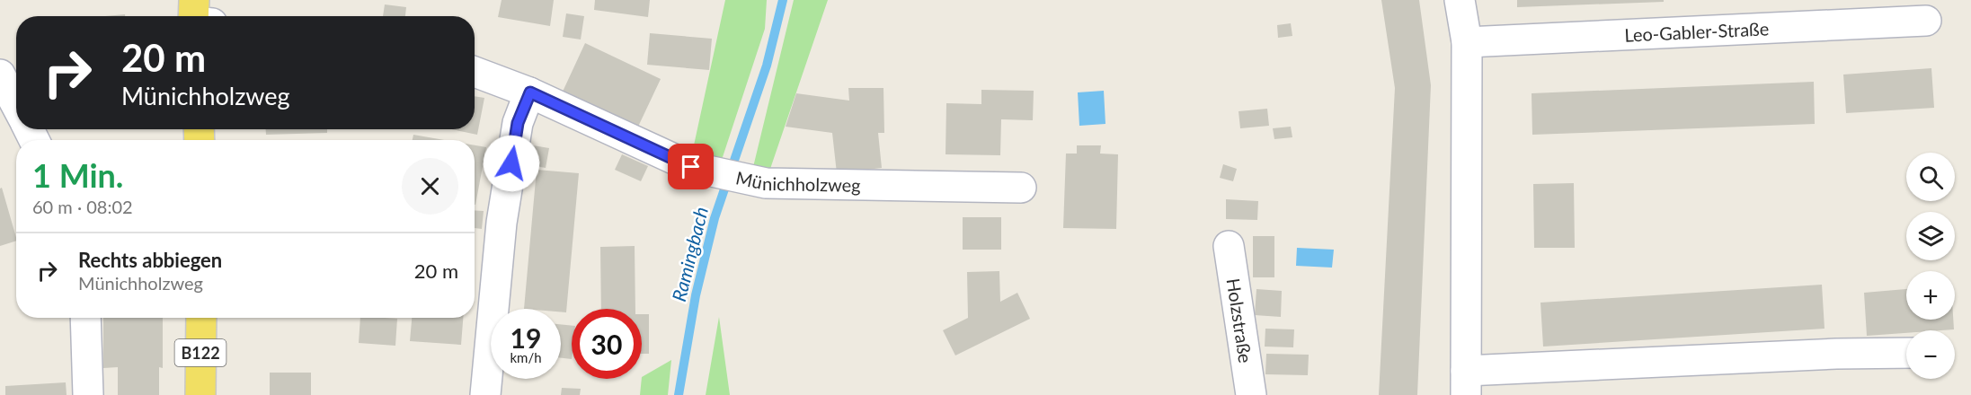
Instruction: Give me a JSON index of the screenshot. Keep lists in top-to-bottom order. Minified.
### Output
{"streets":{"main road":["B122"],"street":["Leo-Gabler-Straße","Münichholzweg","Holzstraße"]},"water":["Ramingbach"],"page":{"turn":["20 m","Münichholzweg"],"heading":["1 Min.","60 m · 08:02"],"map_buttons":["+","−"],"list":[{"name":"Rechts abbiegen","note":"Münichholzweg","value":"20 m"}],"speed":"19 km/h","limit":"30"}}
